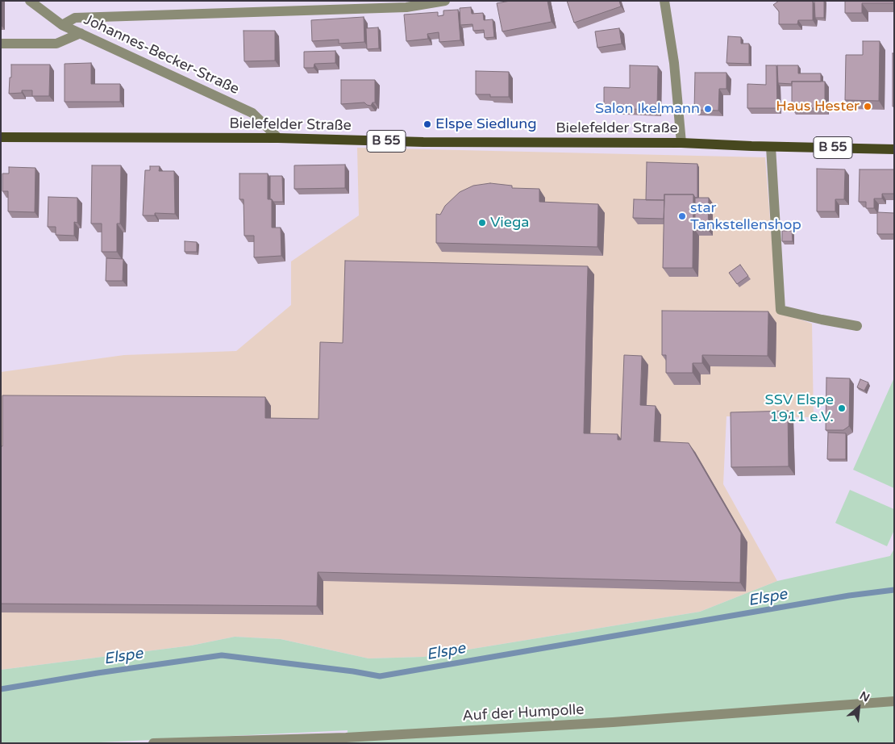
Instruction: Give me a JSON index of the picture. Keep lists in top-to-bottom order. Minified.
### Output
{"streets":{"main road":["Bielefelder Straße","B 55"],"street":["Johannes-Becker-Straße","Auf der Humpolle"]},"crossings":[["Johannes-Becker-Straße","Bielefelder Straße"]],"water":["Elspe"],"places":["Haus Hester","Salon Ikelmann","Elspe Siedlung","star Tankstellenshop","Viega","SSV Elspe 1911 e.V."],"north":"top right"}
